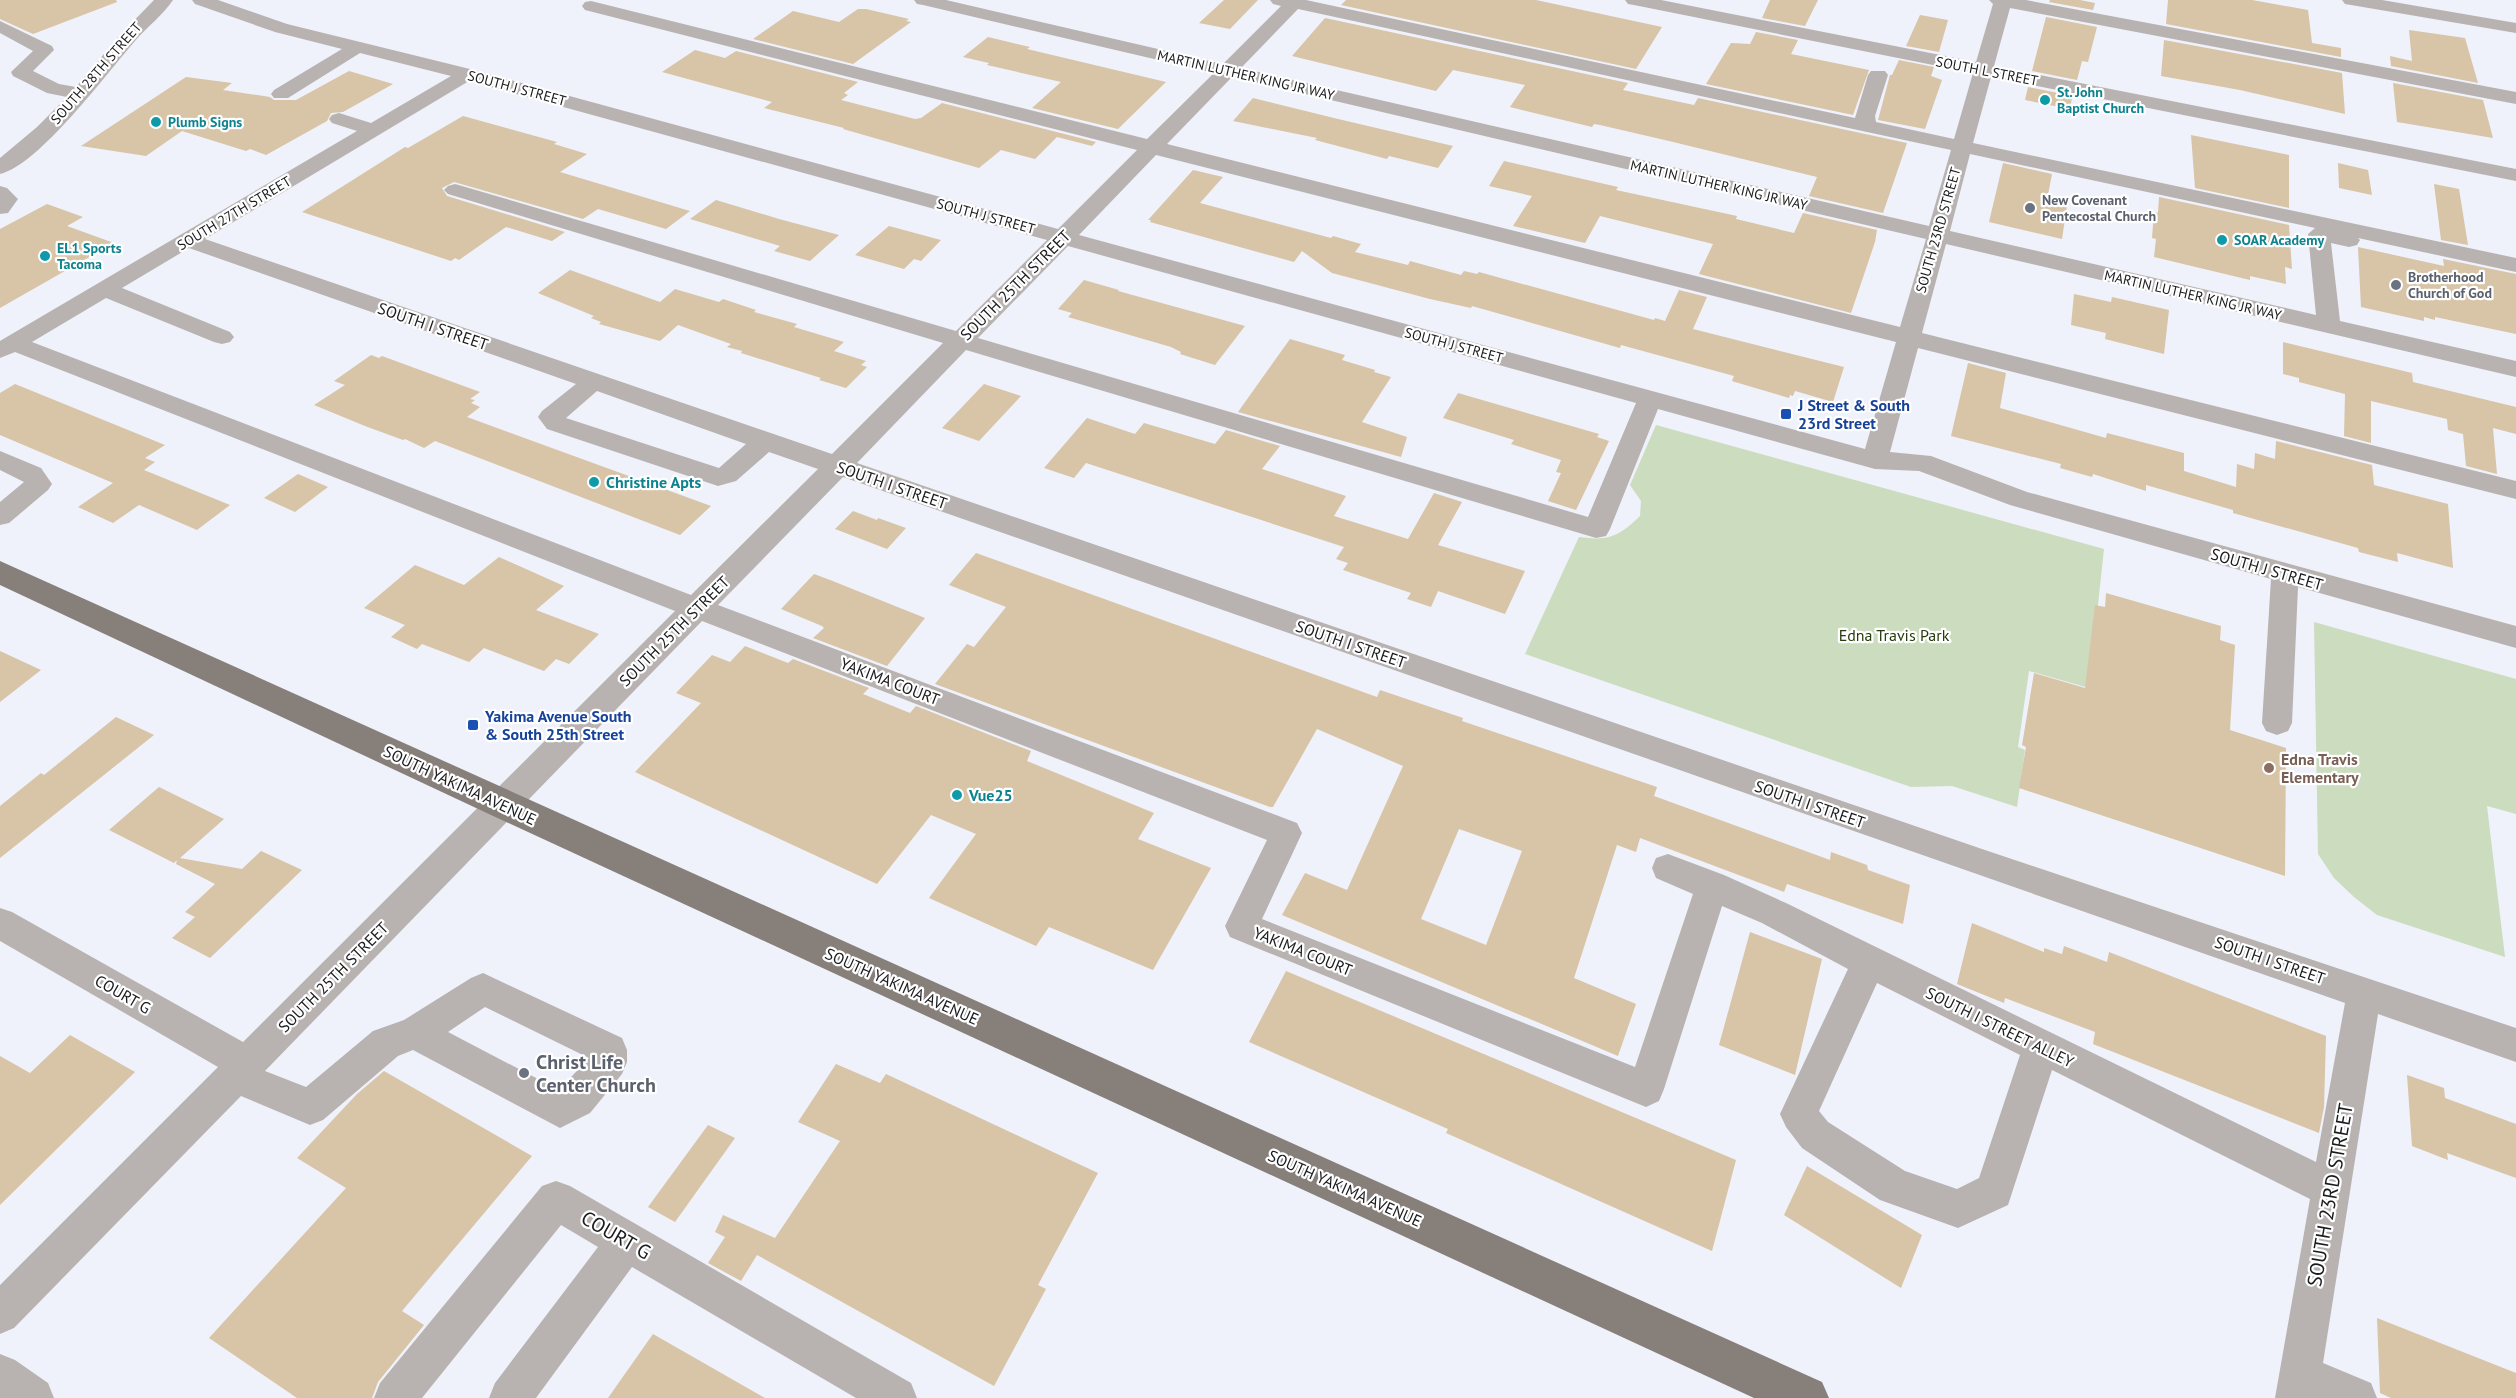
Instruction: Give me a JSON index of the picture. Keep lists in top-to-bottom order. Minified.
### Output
{"streets":{"main road":["SOUTH YAKIMA AVENUE"],"street":["SOUTH L STREET","SOUTH 28TH STREET","MARTIN LUTHER KING JR WAY","SOUTH J STREET","SOUTH 27TH STREET","SOUTH 23RD STREET","SOUTH 25TH STREET","SOUTH I STREET","YAKIMA COURT","COURT G","SOUTH I STREET ALLEY"]},"crossings":[["SOUTH L STREET","SOUTH 23RD STREET"],["MARTIN LUTHER KING JR WAY","SOUTH 23RD STREET"],["MARTIN LUTHER KING JR WAY","SOUTH 25TH STREET"],["SOUTH J STREET","SOUTH 27TH STREET"],["SOUTH J STREET","SOUTH 23RD STREET"],["SOUTH J STREET","SOUTH 25TH STREET"],["SOUTH 27TH STREET","SOUTH I STREET"],["SOUTH 23RD STREET","SOUTH I STREET"],["SOUTH 23RD STREET","SOUTH I STREET ALLEY"],["SOUTH 25TH STREET","SOUTH I STREET"],["SOUTH 25TH STREET","YAKIMA COURT"],["SOUTH 25TH STREET","SOUTH YAKIMA AVENUE"],["SOUTH 25TH STREET","COURT G"],["YAKIMA COURT","SOUTH I STREET ALLEY"]],"parks":["Edna Travis Park"],"places":{"other":["St. John Baptist Church","Plumb Signs","New Covenant Pentecostal Church","SOAR Academy","EL1 Sports Tacoma","Brotherhood Church of God","Christine Apts","Edna Travis Elementary","Vue25","Christ Life Center Church"],"transit":["J Street & South 23rd Street","Yakima Avenue South & South 25th Street"]}}
